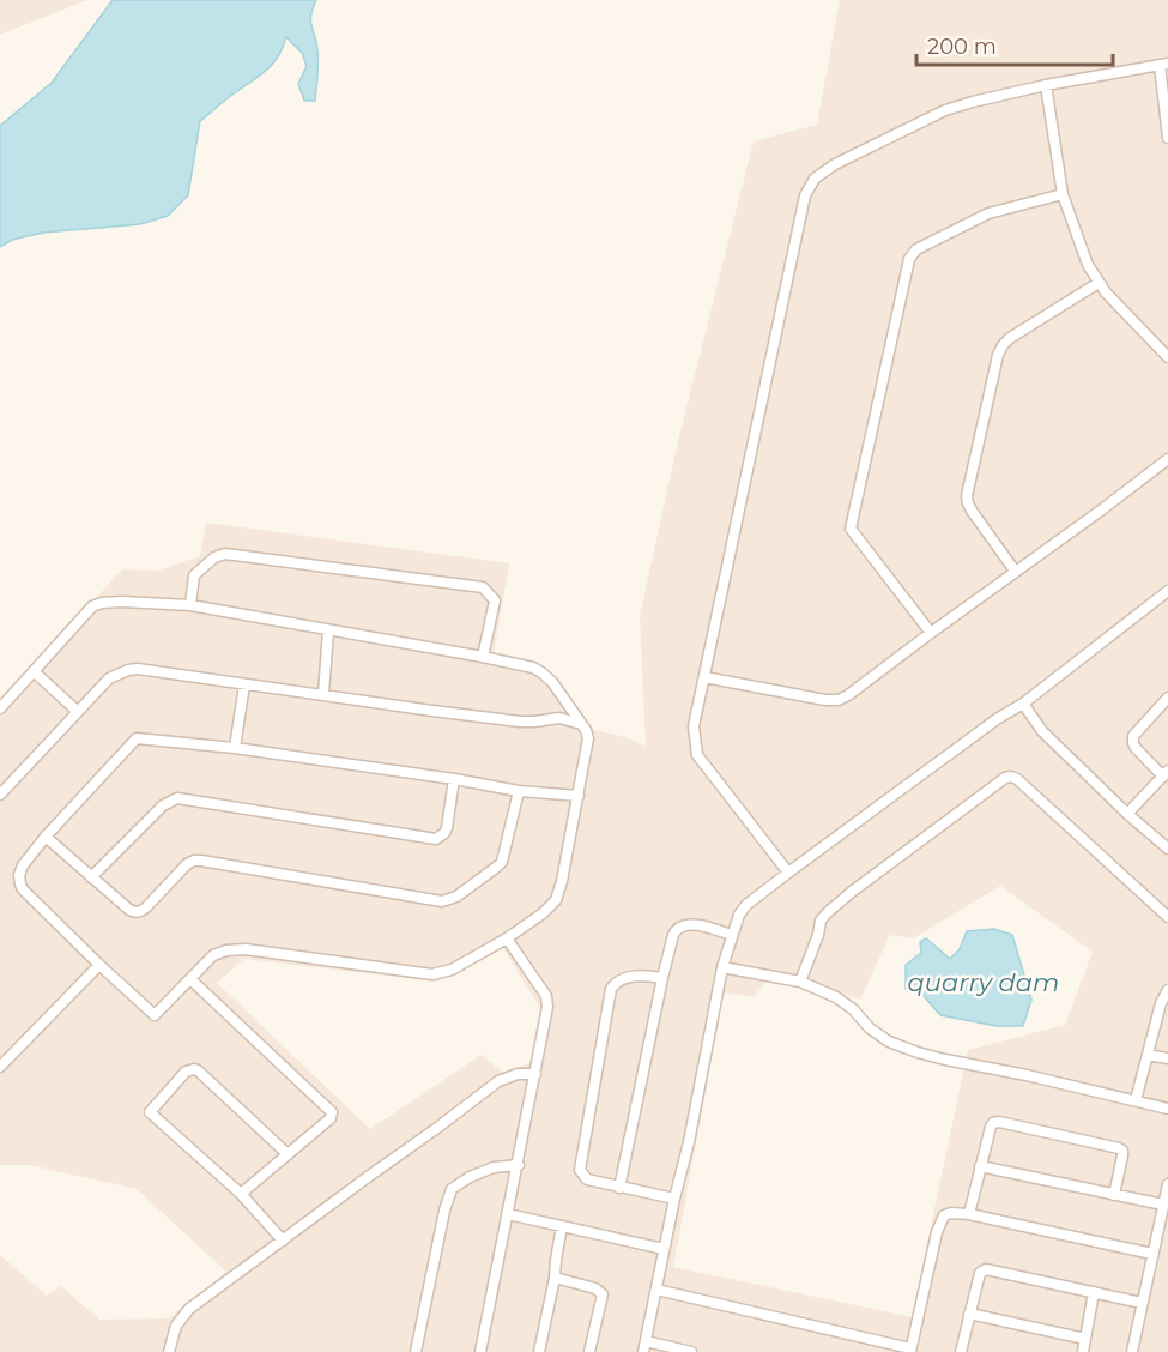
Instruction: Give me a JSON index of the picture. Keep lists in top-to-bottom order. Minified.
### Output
{"water":["quarry dam"],"scale_bar":"200 m"}
